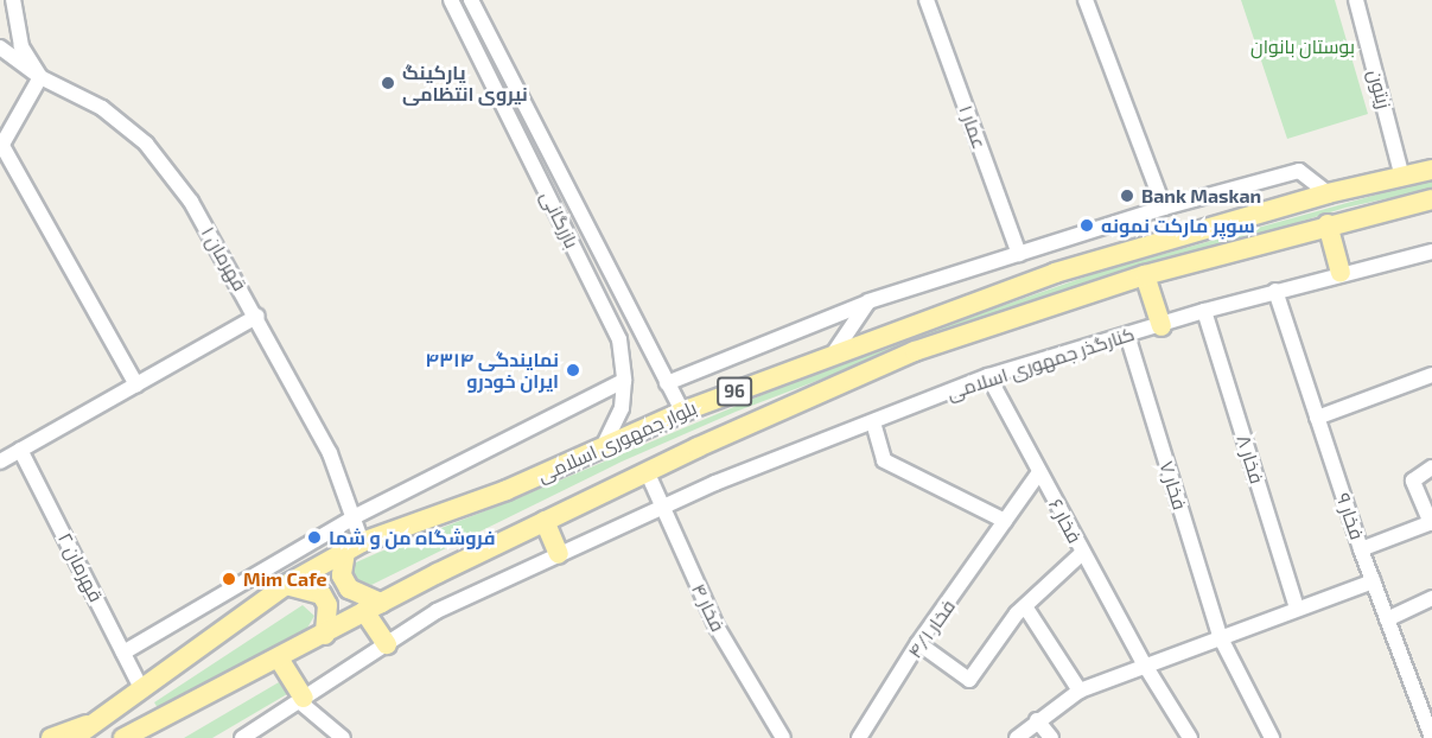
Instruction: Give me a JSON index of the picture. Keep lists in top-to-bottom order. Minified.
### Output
{"streets":{"main road":["96","بلوار جمهوری اسلامی"],"street":["زیتون","عمار ۱","بازرگانی","قهرمان ۱","کنارگذر جمهوری اسلامی","فخار ۸","فخار ۷","فخار ۹","فخار ۶","قهرمان ۲","فخار ۴","فخار ۴/۱"]},"crossings":[["زیتون","بلوار جمهوری اسلامی"],["بازرگانی","بلوار جمهوری اسلامی"],["قهرمان ۱","بلوار جمهوری اسلامی"],["کنارگذر جمهوری اسلامی","فخار ۸"],["کنارگذر جمهوری اسلامی","فخار ۷"],["کنارگذر جمهوری اسلامی","فخار ۹"],["کنارگذر جمهوری اسلامی","فخار ۶"],["کنارگذر جمهوری اسلامی","فخار ۴"],["96","بلوار جمهوری اسلامی"],["بلوار جمهوری اسلامی","قهرمان ۲"],["بلوار جمهوری اسلامی","فخار ۴"],["فخار ۶","فخار ۴/۱"]],"parks":["بوستان بانوان"],"places":["پارکینگ نیروی انتظامی","Bank Maskan","سوپر مارکت نمونه","نمایندگی ۴۳۱۴ ایران خودرو","فروشگاه من و شما","Mim Cafe"]}
